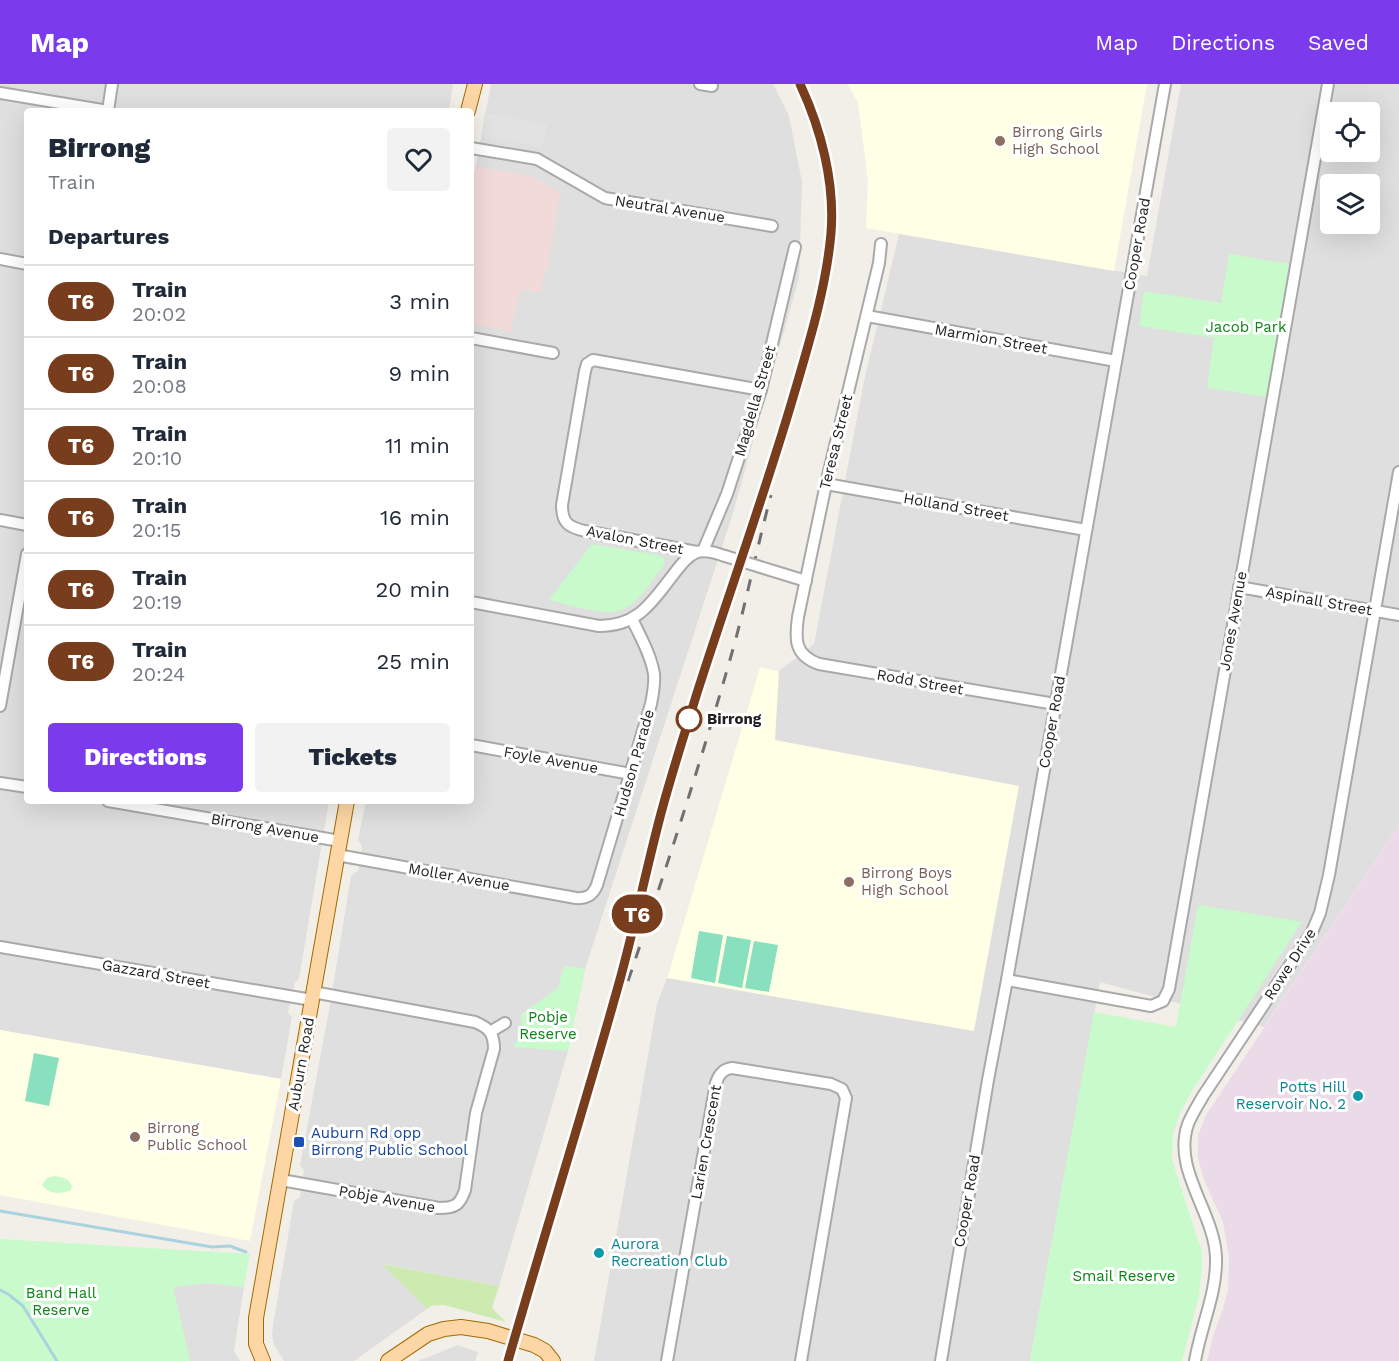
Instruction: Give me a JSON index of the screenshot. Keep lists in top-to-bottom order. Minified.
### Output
{"streets":{"main road":["Auburn Road"],"street":["Neutral Avenue","Cooper Road","Marmion Street","Magdella Street","Teresa Street","Holland Street","Avalon Street","Aspinall Street","Jones Avenue","Rodd Street","Foyle Avenue","Hudson Parade","Birrong Avenue","Moller Avenue","Rowe Drive","Gazzard Street","Larien Crescent","Pobje Avenue"]},"crossings":[["Cooper Road","Marmion Street"],["Cooper Road","Holland Street"],["Cooper Road","Jones Avenue"],["Cooper Road","Rodd Street"],["Marmion Street","Teresa Street"],["Magdella Street","Avalon Street"],["Teresa Street","Holland Street"],["Teresa Street","Avalon Street"],["Teresa Street","Rodd Street"],["Aspinall Street","Jones Avenue"],["Aspinall Street","Rowe Drive"],["Foyle Avenue","Hudson Parade"],["Hudson Parade","Moller Avenue"],["Birrong Avenue","Moller Avenue"],["Birrong Avenue","Auburn Road"],["Moller Avenue","Auburn Road"],["Gazzard Street","Auburn Road"],["Auburn Road","Pobje Avenue"]],"parks":["Jacob Park","Pobje Reserve","Smail Reserve","Band Hall Reserve"],"places":{"other":["Birrong Girls High School","Birrong","Birrong Boys High School","Potts Hill Reservoir No. 2","Birrong Public School","Aurora Recreation Club"],"transit":["Auburn Rd opp Birrong Public School"]},"page":{"header":"Map","nav":["Map","Directions","Saved"],"on_map":"T6","heading":[["Birrong","Train"],"Departures"],"list":[{"mark":"T6","name":"Train","note":"20:02","value":"3 min"},{"mark":"T6","name":"Train","note":"20:08","value":"9 min"},{"mark":"T6","name":"Train","note":"20:10","value":"11 min"},{"mark":"T6","name":"Train","note":"20:15","value":"16 min"},{"mark":"T6","name":"Train","note":"20:19","value":"20 min"},{"mark":"T6","name":"Train","note":"20:24","value":"25 min"}],"buttons":["Directions","Tickets"]}}
